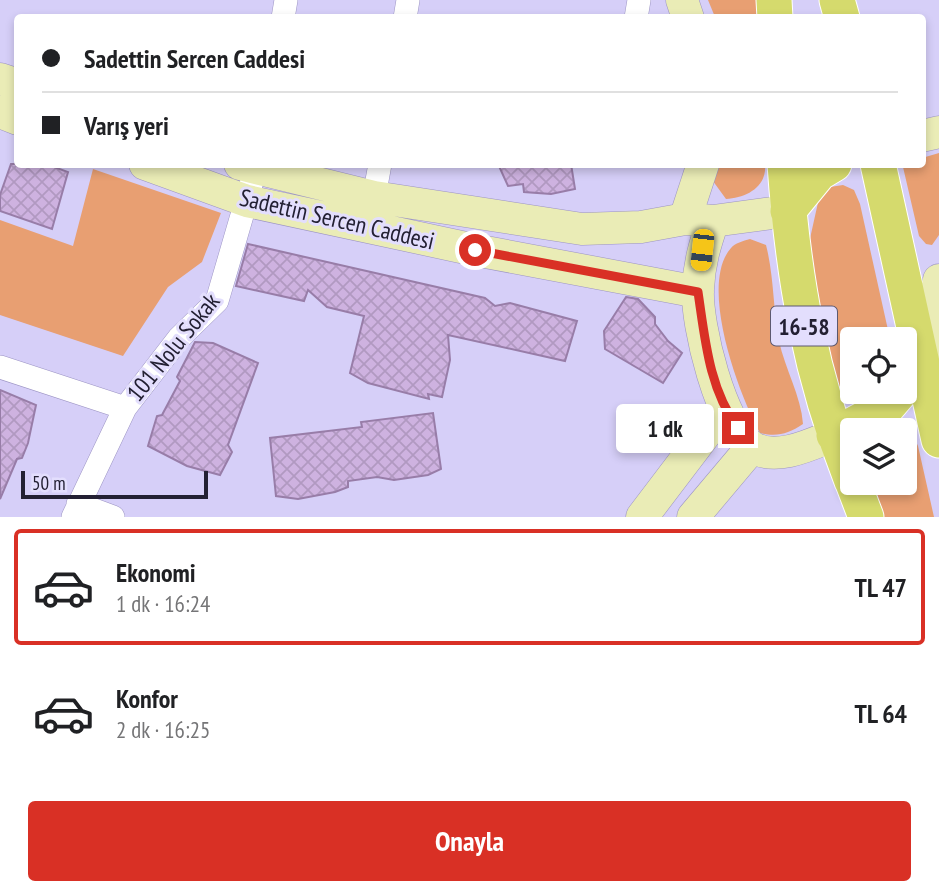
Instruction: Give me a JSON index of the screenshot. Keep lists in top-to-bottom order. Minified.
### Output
{"streets":{"main road":["16-58"],"street":["Sadettin Sercen Caddesi","101 Nolu Sokak"]},"crossings":[["Sadettin Sercen Caddesi","16-58"],["Sadettin Sercen Caddesi","101 Nolu Sokak"]],"scale_bar":"50 m","page":{"banner":["Sadettin Sercen Caddesi","Varış yeri"],"bubble":"1 dk","scale":"50 m","list":[{"name":"Ekonomi","note":"1 dk · 16:24","value":"TL 47"},{"name":"Konfor","note":"2 dk · 16:25","value":"TL 64"}],"buttons":"Onayla"}}
